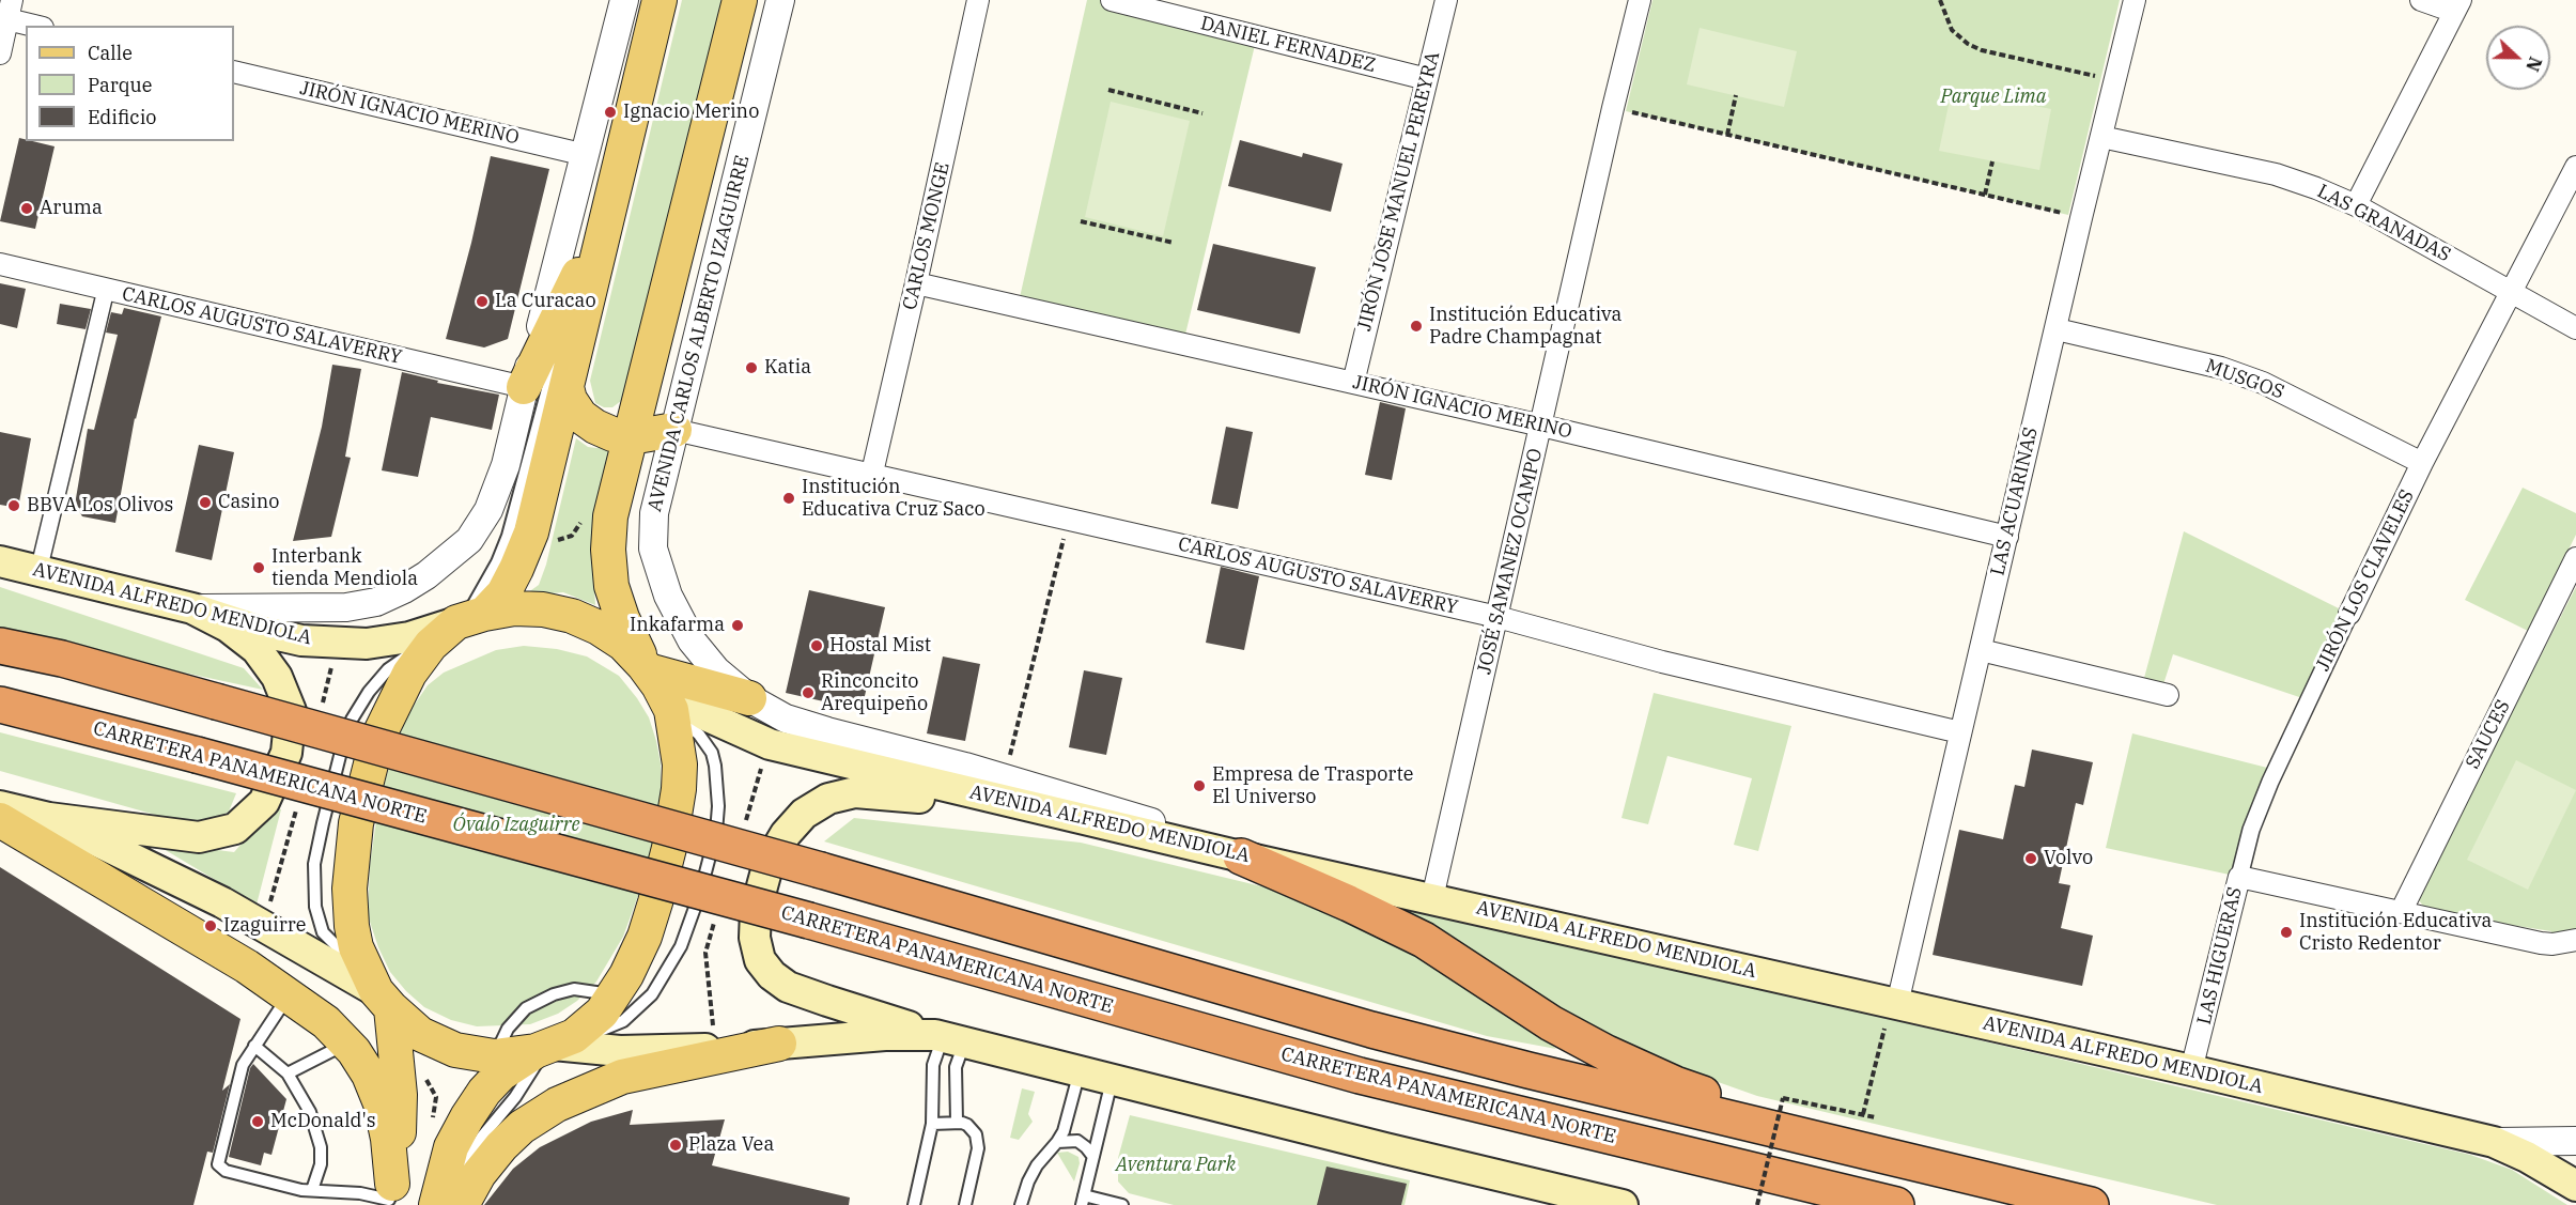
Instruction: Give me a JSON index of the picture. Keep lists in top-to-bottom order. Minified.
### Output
{"streets":{"highway":["CARRETERA PANAMERICANA NORTE"],"main road":["AVENIDA ALFREDO MENDIOLA"],"street":["DANIEL FERNADEZ","JIRÓN IGNACIO MERINO","JIRÓN JOSE MANUEL PEREYRA","LAS GRANADAS","CARLOS MONGE","CARLOS AUGUSTO SALAVERRY","AVENIDA CARLOS ALBERTO IZAGUIRRE","MUSGOS","LAS ACUARINAS","JOSÉ SAMANEZ OCAMPO","JIRÓN LOS CLAVELES","SAUCES","LAS HIGUERAS"]},"crossings":[["DANIEL FERNADEZ","JIRÓN JOSE MANUEL PEREYRA"],["JIRÓN IGNACIO MERINO","JIRÓN JOSE MANUEL PEREYRA"],["JIRÓN IGNACIO MERINO","CARLOS MONGE"],["JIRÓN IGNACIO MERINO","LAS ACUARINAS"],["JIRÓN IGNACIO MERINO","JOSÉ SAMANEZ OCAMPO"],["LAS GRANADAS","LAS ACUARINAS"],["LAS GRANADAS","JIRÓN LOS CLAVELES"],["CARLOS MONGE","CARLOS AUGUSTO SALAVERRY"],["CARLOS AUGUSTO SALAVERRY","AVENIDA CARLOS ALBERTO IZAGUIRRE"],["CARLOS AUGUSTO SALAVERRY","LAS ACUARINAS"],["CARLOS AUGUSTO SALAVERRY","JOSÉ SAMANEZ OCAMPO"],["AVENIDA CARLOS ALBERTO IZAGUIRRE","AVENIDA ALFREDO MENDIOLA"],["MUSGOS","LAS ACUARINAS"],["MUSGOS","JIRÓN LOS CLAVELES"],["LAS ACUARINAS","AVENIDA ALFREDO MENDIOLA"],["JOSÉ SAMANEZ OCAMPO","AVENIDA ALFREDO MENDIOLA"],["JIRÓN LOS CLAVELES","LAS HIGUERAS"],["AVENIDA ALFREDO MENDIOLA","LAS HIGUERAS"],["SAUCES","LAS HIGUERAS"]],"parks":["Parque Lima","Óvalo Izaguirre","Aventura Park"],"places":["Ignacio Merino","Aruma","La Curacao","Institución Educativa Padre Champagnat","Katia","Institución Educativa Cruz Saco","Casino","BBVA Los Olivos","Interbank tienda Mendiola","Inkafarma","Hostal Mist","Rinconcito Arequipeño","Empresa de Trasporte El Universo","Volvo","Izaguirre","Institución Educativa Cristo Redentor","McDonald's","Plaza Vea"],"legend":["Calle","Parque","Edificio"],"north":"right"}
